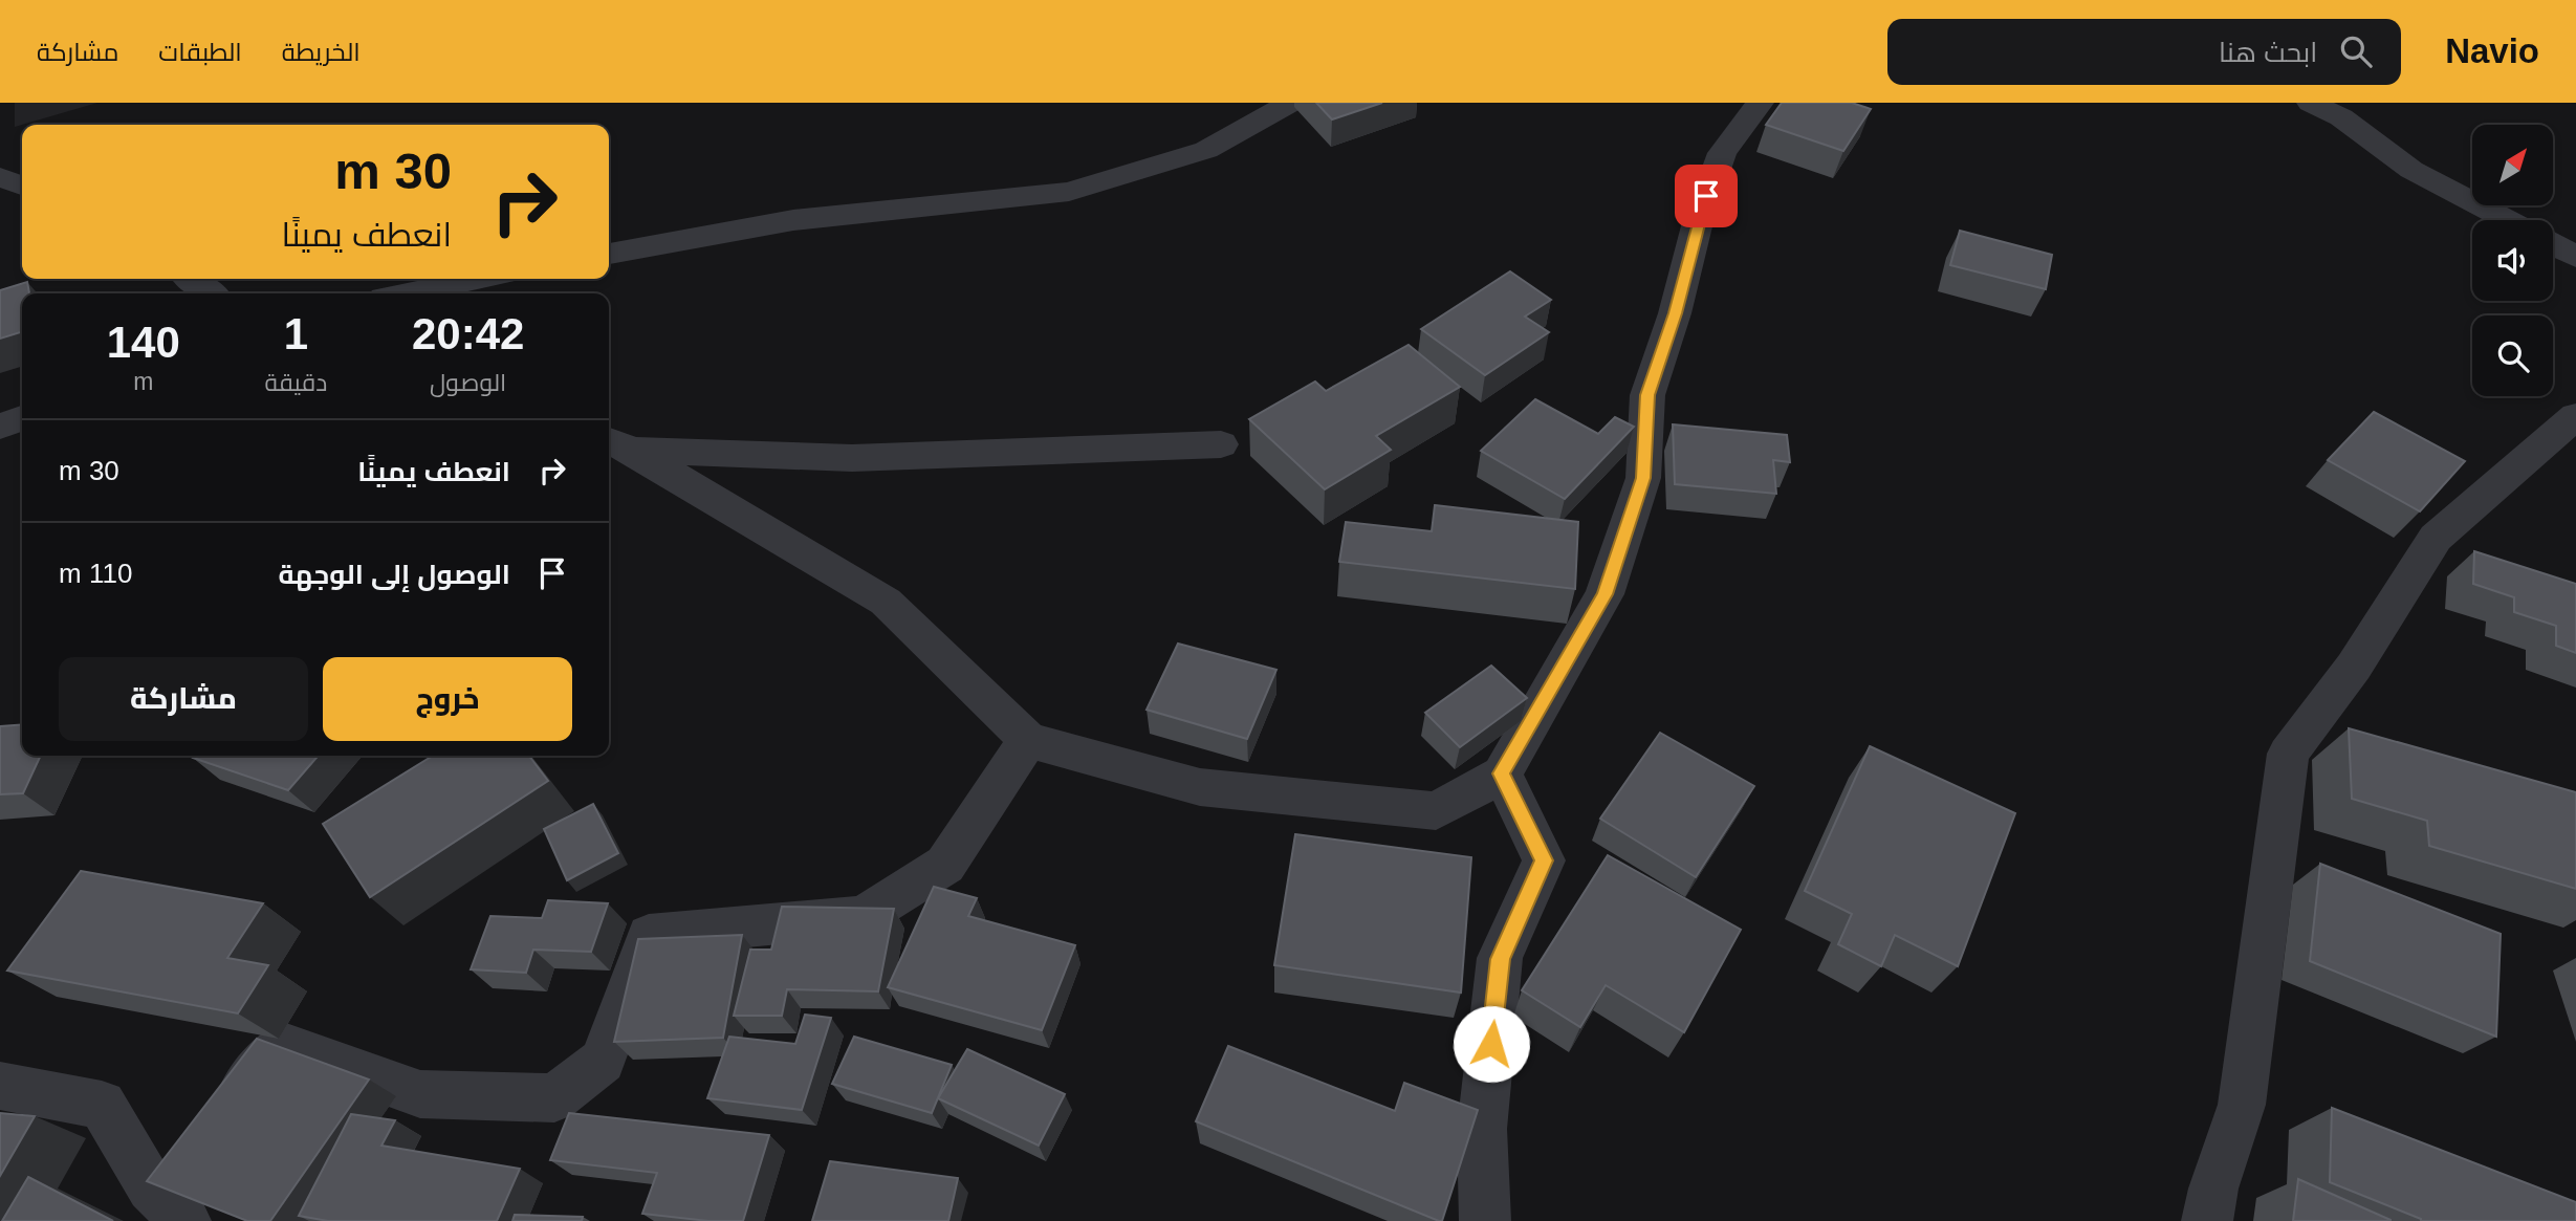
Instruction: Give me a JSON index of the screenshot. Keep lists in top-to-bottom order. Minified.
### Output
{"north":"top right","page":{"header":"Navio","search":"ابحث هنا","nav":["الخريطة","الطبقات","مشاركة"],"turn":["30 m","انعطف يمينًا"],"eta":["20:42","الوصول","1","دقيقة","140","m"],"list":[{"name":"انعطف يمينًا","value":"30 m"},{"name":"الوصول إلى الوجهة","value":"110 m"}],"buttons":["خروج","مشاركة"]}}
